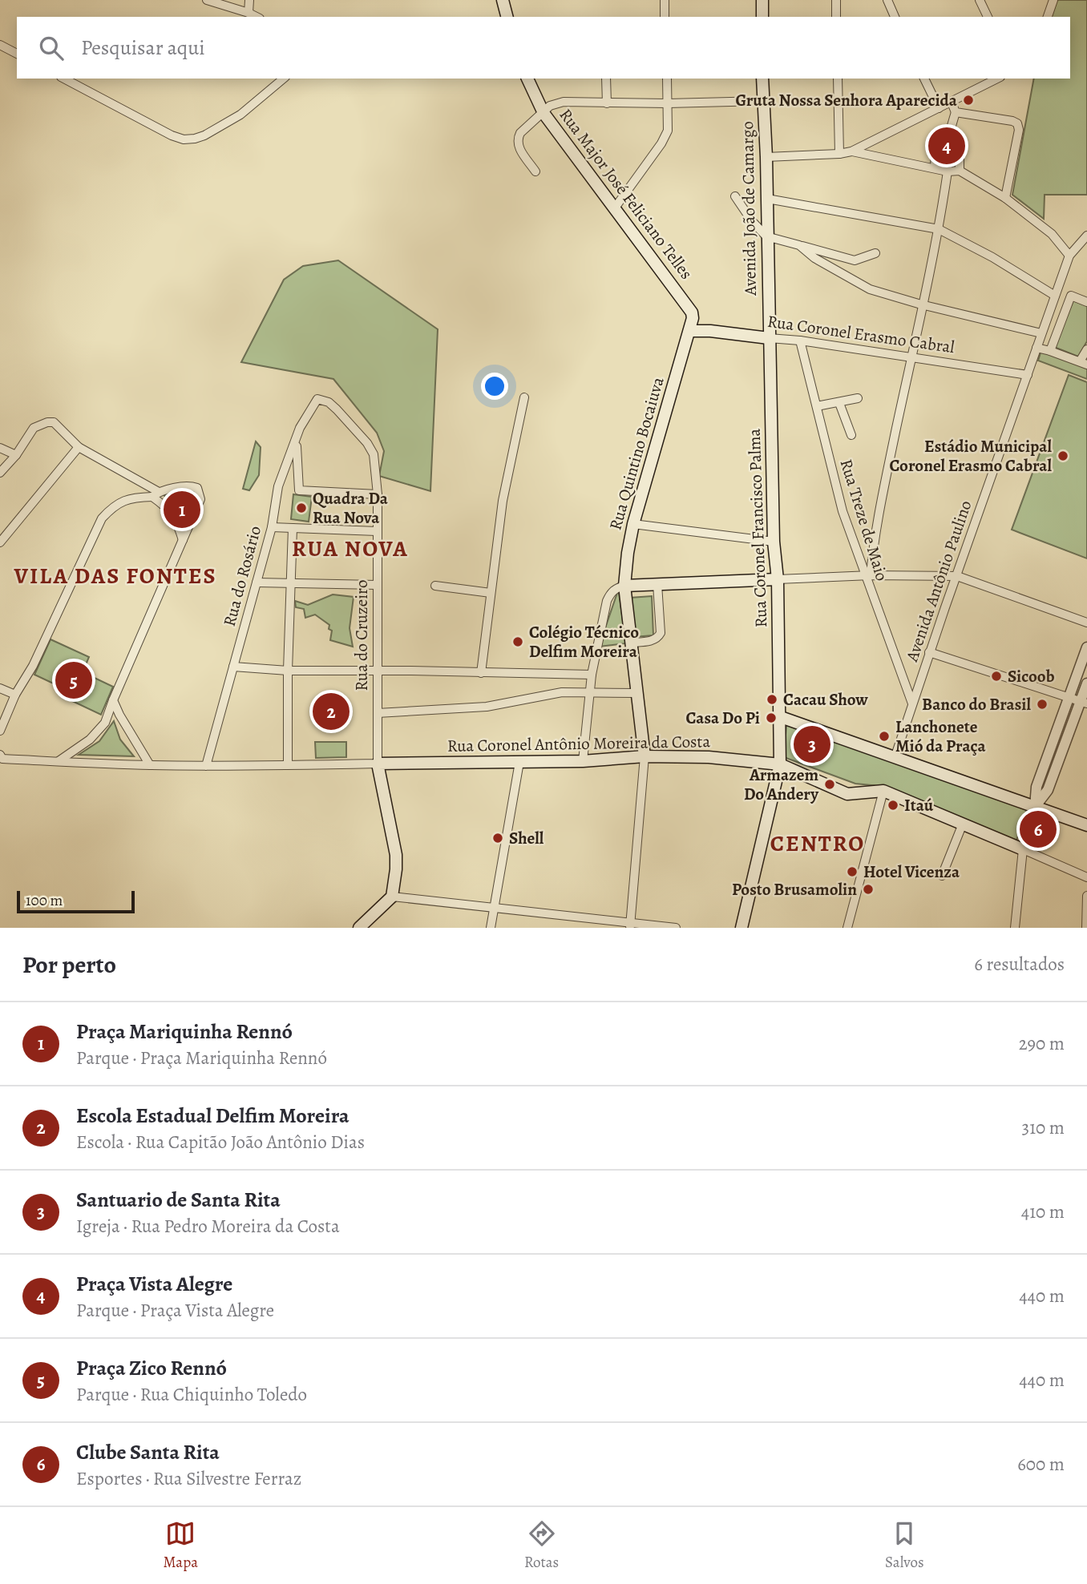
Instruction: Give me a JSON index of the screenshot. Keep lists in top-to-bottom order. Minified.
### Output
{"streets":{"main road":["Rua Major José Feliciano Telles","Avenida João de Camargo","Rua Coronel Erasmo Cabral","Rua Quintino Bocaiuva","Rua Coronel Francisco Palma","Rua Coronel Antônio Moreira da Costa"],"street":["Rua Treze de Maio","Rua do Rosário","Avenida Antônio Paulino","Rua do Cruzeiro"]},"crossings":[["Rua Major José Feliciano Telles","Rua Coronel Erasmo Cabral"],["Rua Major José Feliciano Telles","Rua Quintino Bocaiuva"],["Avenida João de Camargo","Rua Coronel Erasmo Cabral"],["Avenida João de Camargo","Rua Coronel Francisco Palma"],["Rua Coronel Erasmo Cabral","Rua Quintino Bocaiuva"],["Rua Coronel Erasmo Cabral","Rua Treze de Maio"],["Rua Coronel Erasmo Cabral","Rua Coronel Francisco Palma"],["Rua Coronel Erasmo Cabral","Avenida Antônio Paulino"],["Rua Quintino Bocaiuva","Rua Coronel Antônio Moreira da Costa"],["Rua Treze de Maio","Avenida Antônio Paulino"],["Rua Coronel Francisco Palma","Rua Coronel Antônio Moreira da Costa"],["Rua do Rosário","Rua do Cruzeiro"],["Rua do Cruzeiro","Rua Coronel Antônio Moreira da Costa"]],"districts":["RUA NOVA","VILA DAS FONTES","CENTRO"],"places":["Gruta Nossa Senhora Aparecida","Estádio Municipal Coronel Erasmo Cabral","Quadra Da Rua Nova","Colégio Técnico Delfim Moreira","Sicoob","Cacau Show","Banco do Brasil","Casa Do Pi","Lanchonete Mió da Praça","Armazem Do Andery","Itaú","Shell","Hotel Vicenza","Posto Brusamolin"],"scale_bar":"100 m","page":{"search":"Pesquisar aqui","pins":["4","1","5","2","3","6"],"scale":"100 m","heading":["Por perto","6 resultados"],"list":[{"mark":"1","name":"Praça Mariquinha Rennó","note":"Parque · Praça Mariquinha Rennó","value":"290 m"},{"mark":"2","name":"Escola Estadual Delfim Moreira","note":"Escola · Rua Capitão João Antônio Dias","value":"310 m"},{"mark":"3","name":"Santuario de Santa Rita","note":"Igreja · Rua Pedro Moreira da Costa","value":"410 m"},{"mark":"4","name":"Praça Vista Alegre","note":"Parque · Praça Vista Alegre","value":"440 m"},{"mark":"5","name":"Praça Zico Rennó","note":"Parque · Rua Chiquinho Toledo","value":"440 m"},{"mark":"6","name":"Clube Santa Rita","note":"Esportes · Rua Silvestre Ferraz","value":"600 m"}],"nav":["Mapa","Rotas","Salvos"]}}
